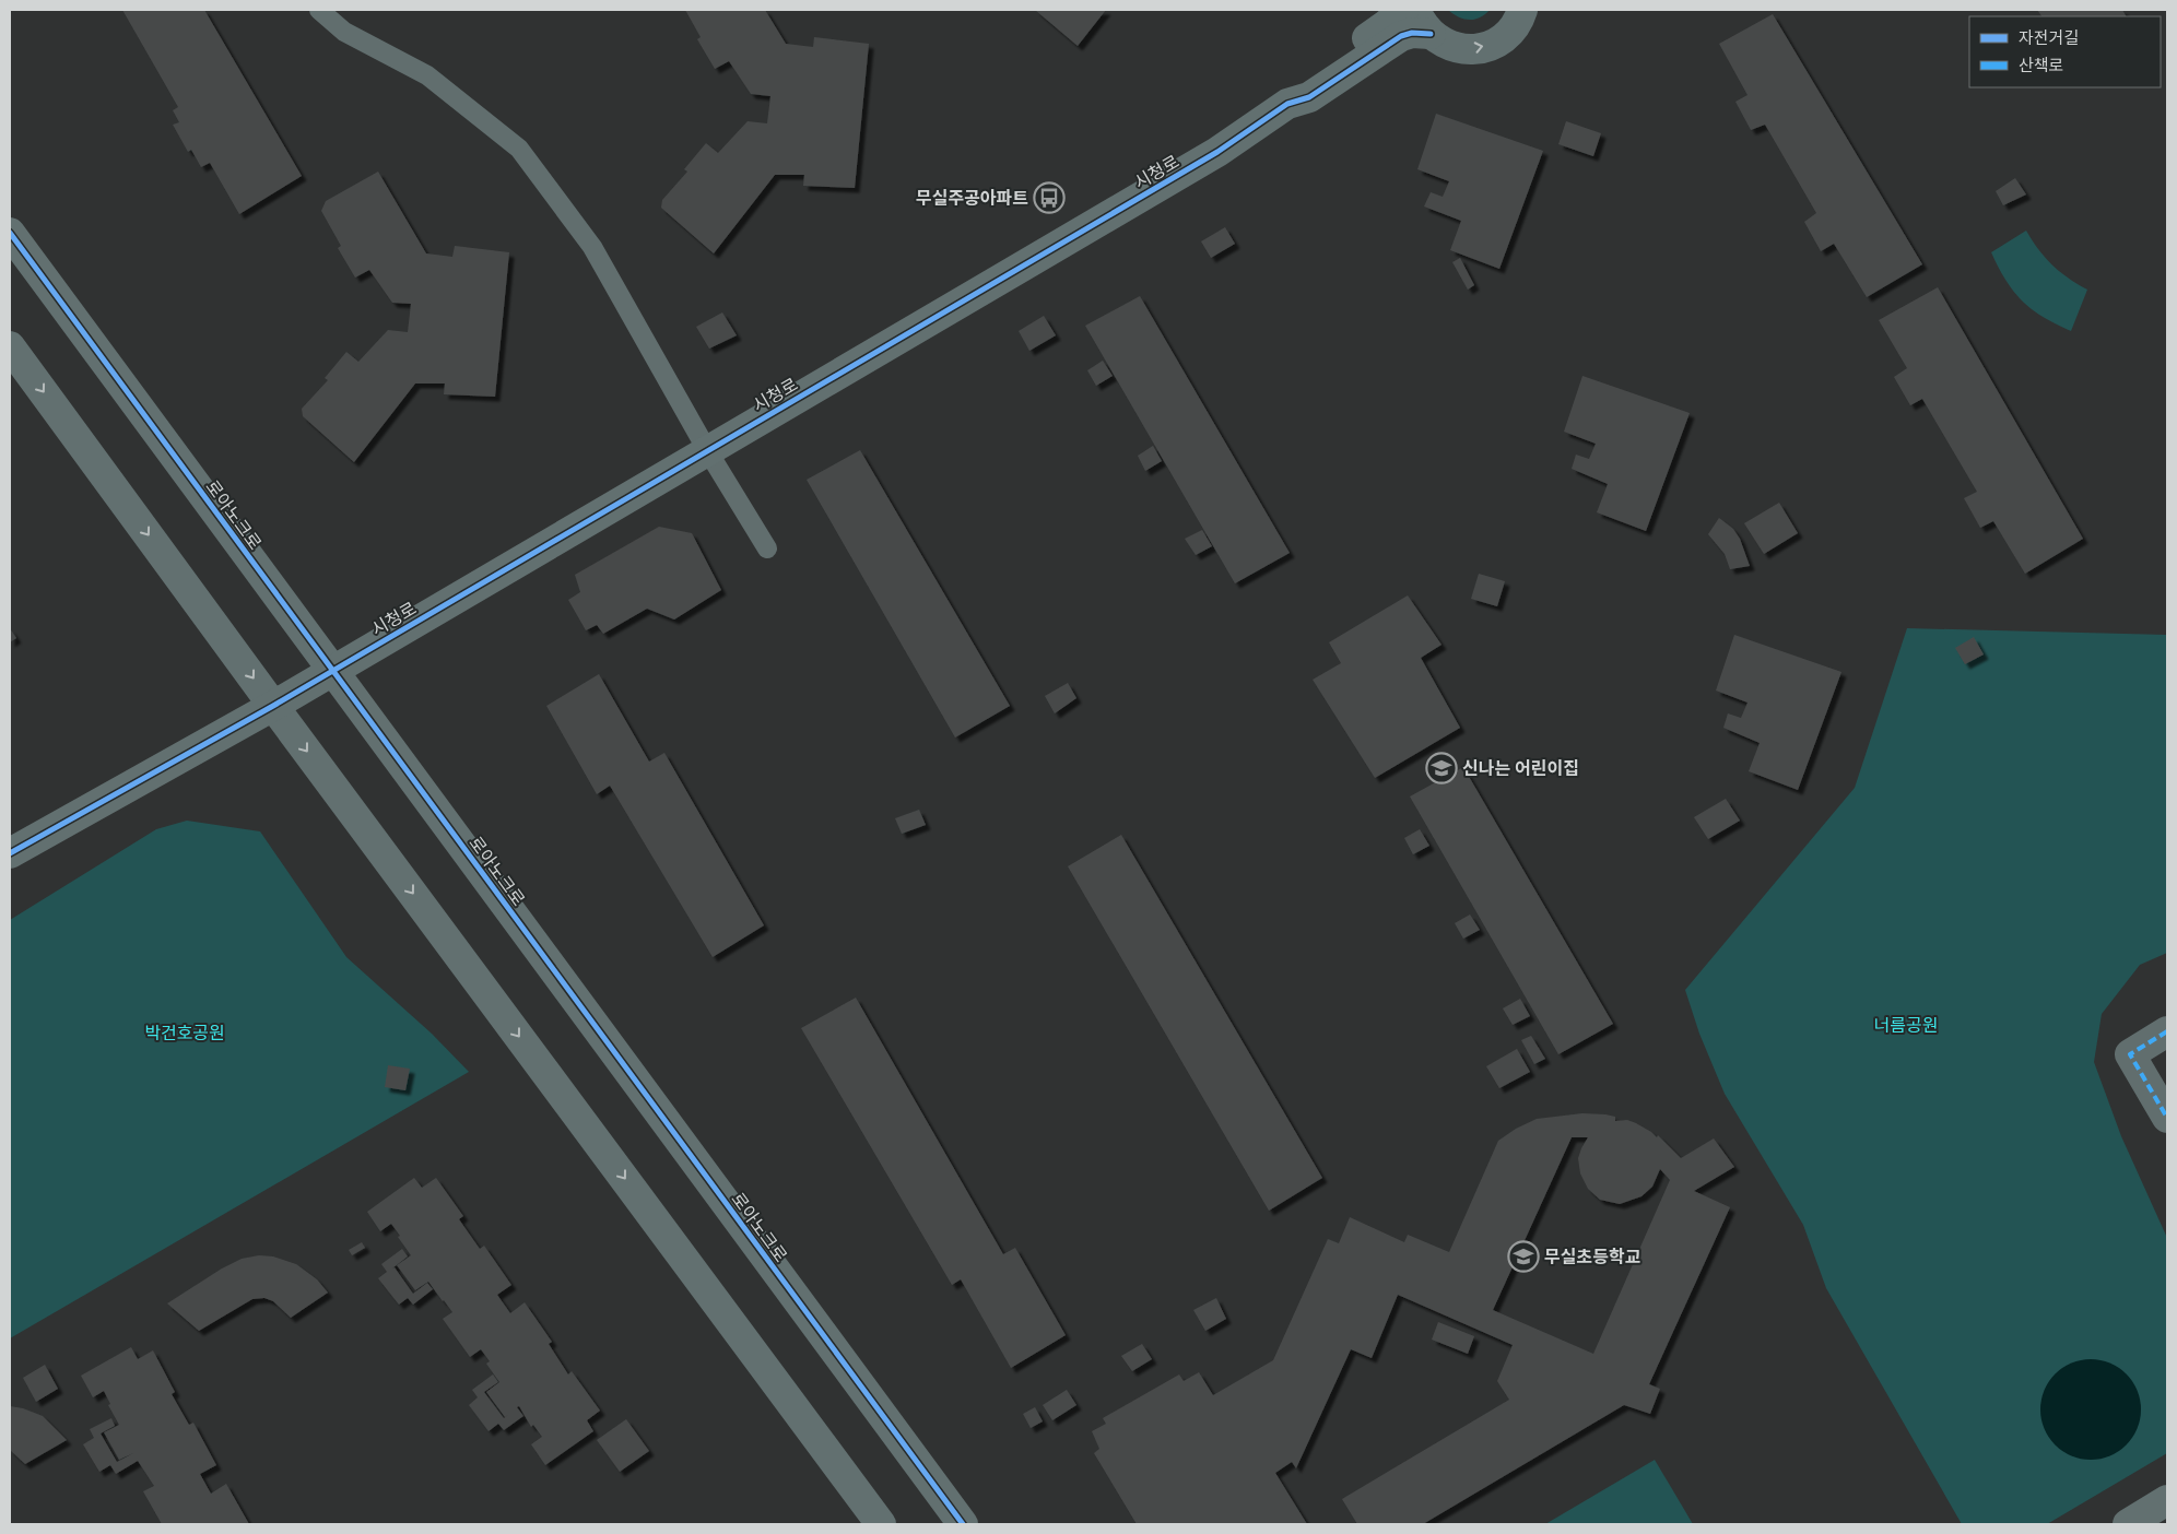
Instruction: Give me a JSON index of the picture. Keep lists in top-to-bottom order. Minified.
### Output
{"streets":{"street":["시청로","로아노크로"]},"crossings":[["시청로","로아노크로"]],"parks":["너름공원","박건호공원"],"places":{"bus stop":["무실주공아파트"],"school or university":["신나는 어린이집","무실초등학교"]},"legend":["자전거길","산책로"]}
